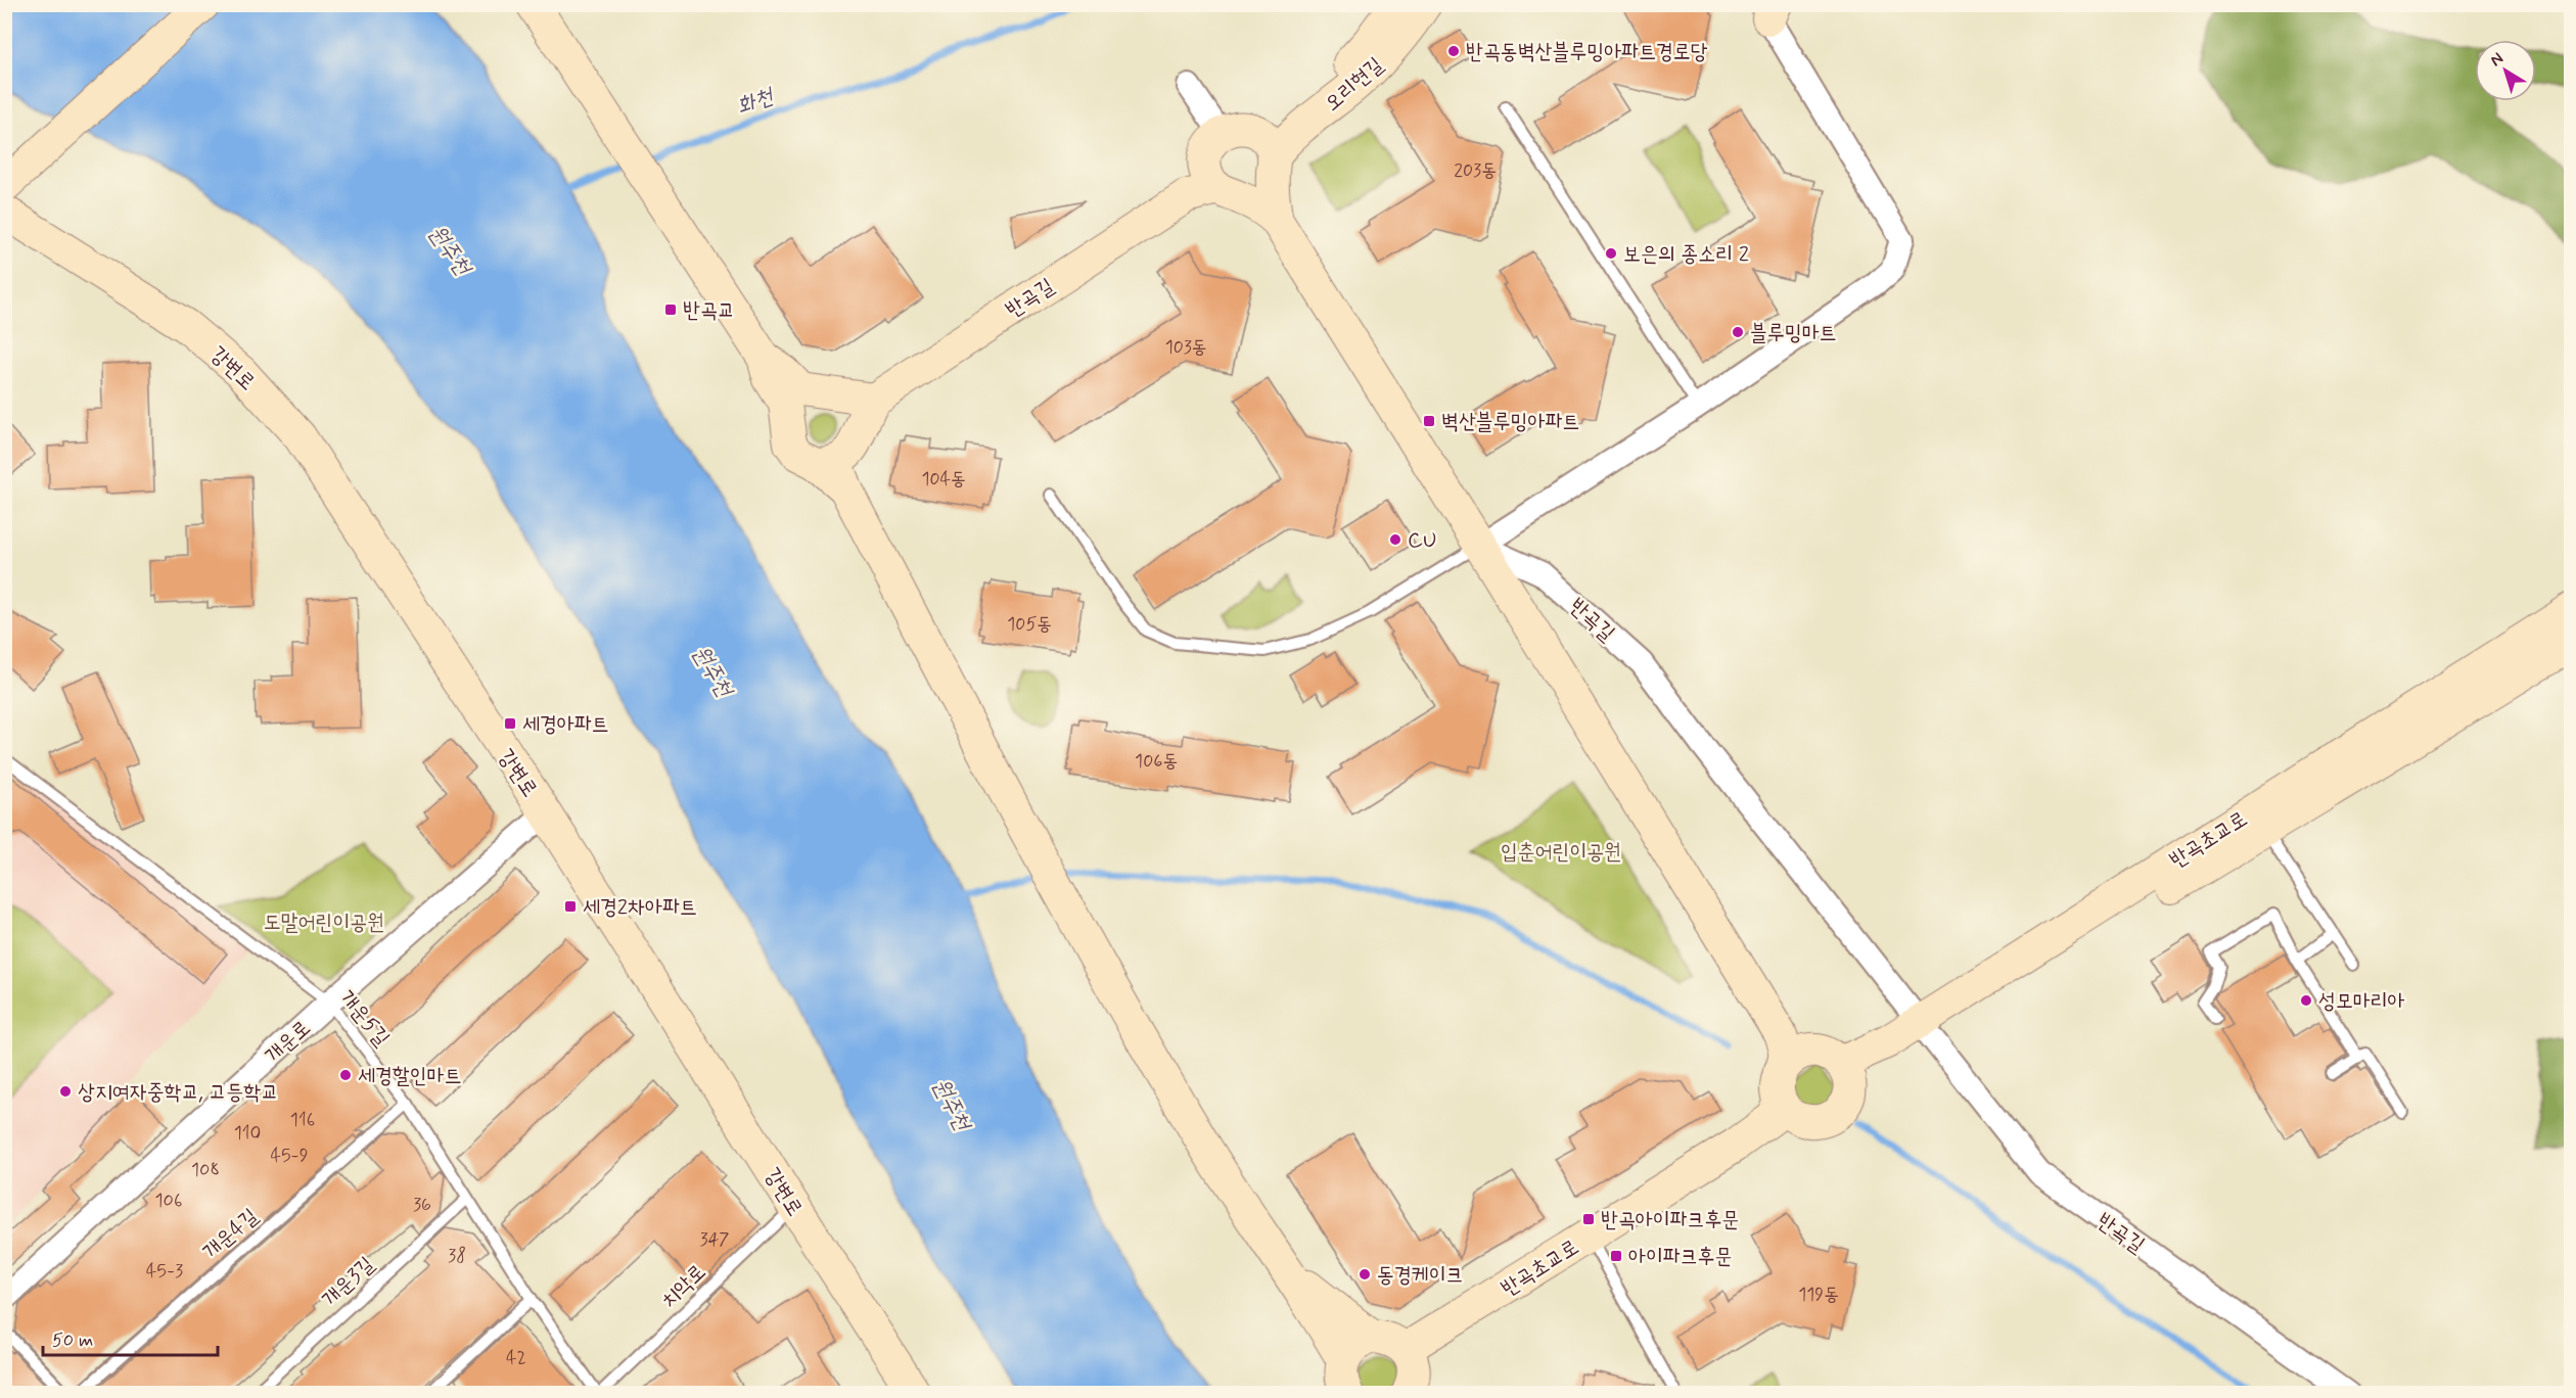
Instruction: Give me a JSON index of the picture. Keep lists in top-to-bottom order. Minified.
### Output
{"streets":{"street":["오리현길","반곡길","강변로","반곡초교로","개운로"],"lane":["개운5길","개운4길","개운3길","치악로"]},"crossings":[["오리현길","반곡길"],["반곡길","반곡초교로"],["강변로","개운로"],["강변로","치악로"],["개운5길","개운로"],["개운5길","개운4길"],["개운5길","개운3길"],["개운5길","치악로"]],"water":["화천","원주천"],"parks":["입춘어린이공원","도말어린이공원"],"places":{"other":["반곡동벽산블루밍아파트경로당","보은의 종소리 2","블루밍마트","CU","성모마리아","세경할인마트","상지여자중학교, 고등학교","동경케이크"],"transit":["반곡교","벽산블루밍아파트","세경아파트","세경2차아파트","반곡아이파크후문","아이파크후문"]},"house_numbers":["203동","103동","104동","105동","106동","116","110","45-9","108","106","36","347","38","45-3","119동","42"],"scale_bar":"50 m","north":"top left"}
